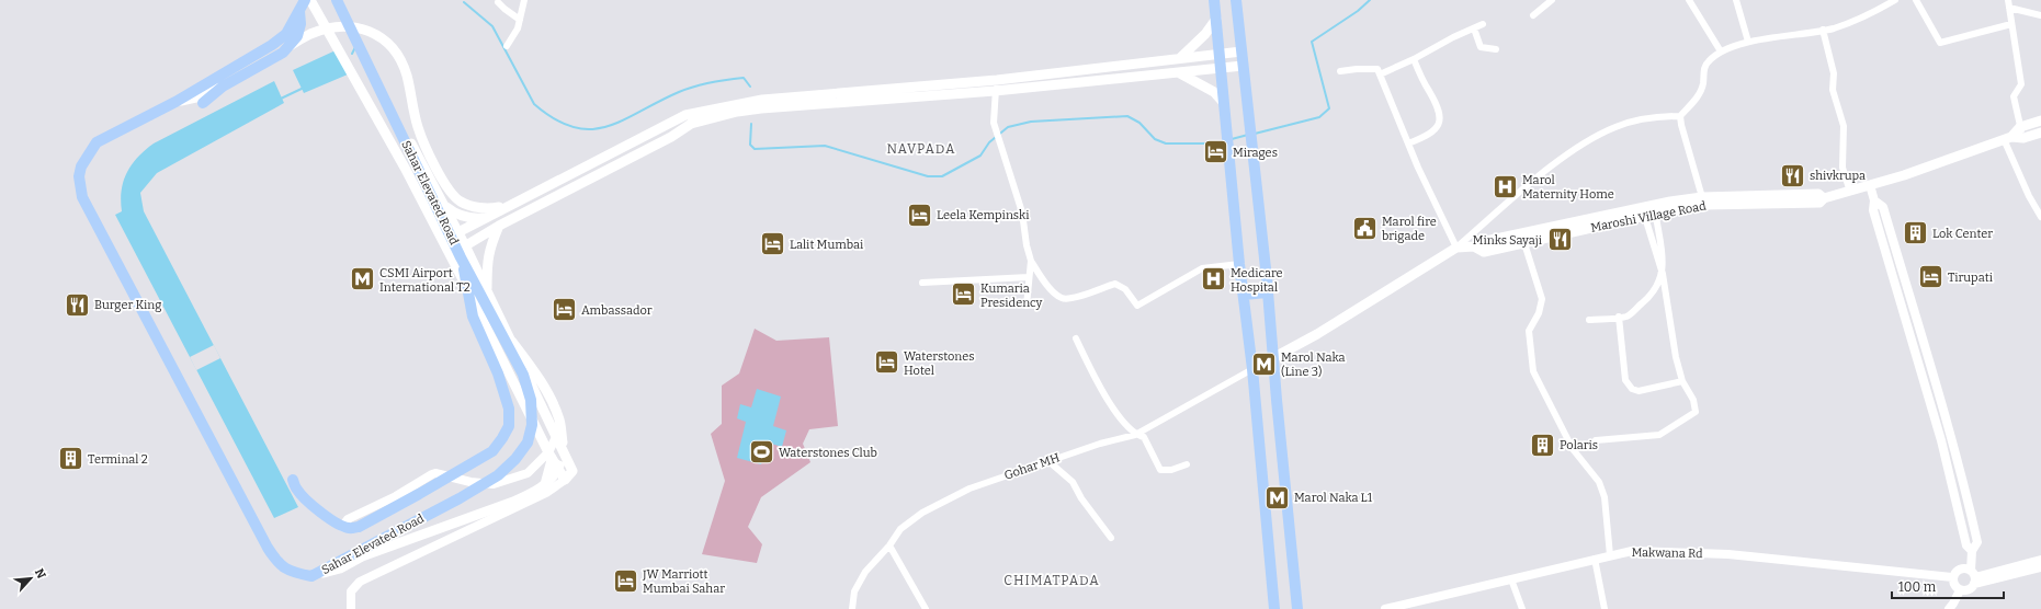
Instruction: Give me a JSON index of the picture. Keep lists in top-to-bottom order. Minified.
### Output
{"streets":{"main road":["Sahar Elevated Road","Maroshi Village Road"],"street":["Gohar MH","Makwana Rd"]},"crossings":[["Maroshi Village Road","Gohar MH"]],"districts":["NAVPADA","CHIMATPADA"],"places":{"hotel":["Mirages","Leela Kempinski","Lalit Mumbai","Tirupati","Kumaria Presidency","Ambassador","Waterstones Hotel","JW Marriott Mumbai Sahar"],"restaurant":["shivkrupa","Minks Sayaji","Burger King"],"hospital":["Marol Maternity Home","Medicare Hospital"],"public building":["Marol fire brigade"],"building":["Lok Center","Polaris","Terminal 2"],"metro station":["CSMI Airport International T2","Marol Naka (Line 3)","Marol Naka L1"],"sports":["Waterstones Club"]},"scale_bar":"100 m","north":"top right"}
